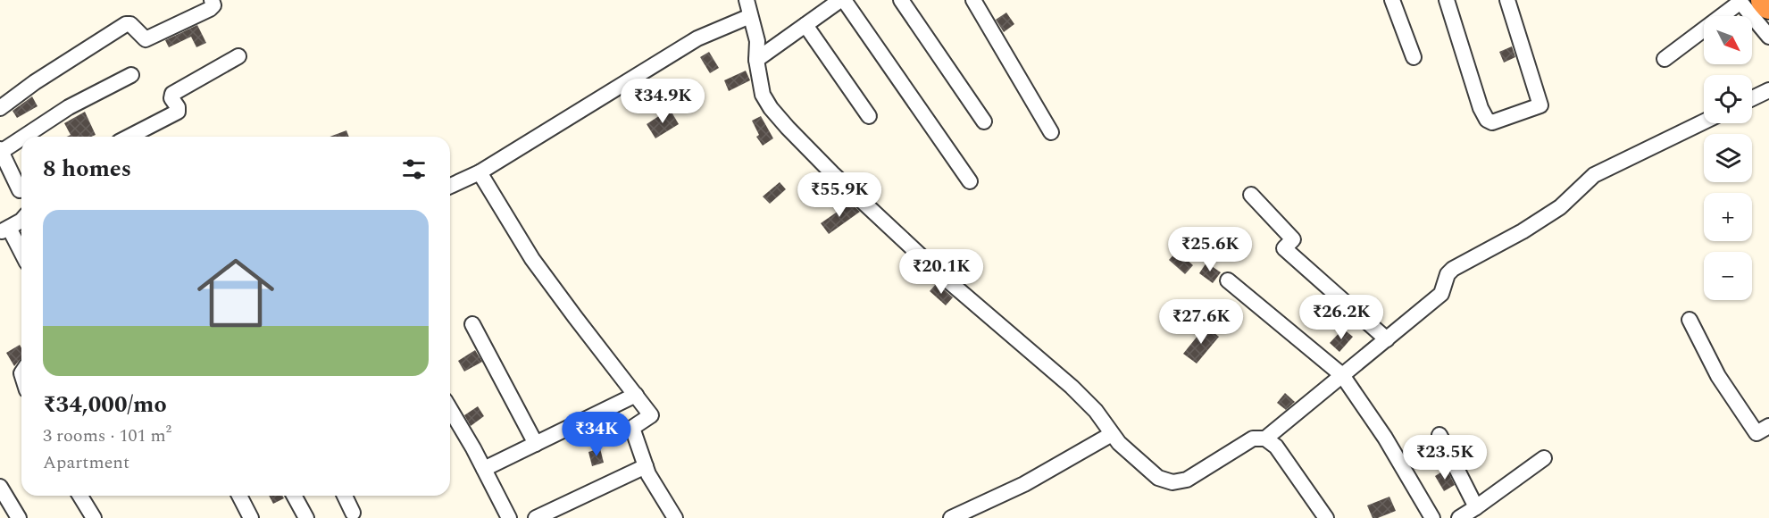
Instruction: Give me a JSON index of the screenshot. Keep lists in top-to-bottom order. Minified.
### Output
{"north":"bottom right","page":{"map_buttons":["+","−"],"price":["₹34.9K","₹55.9K","₹25.6K","₹20.1K","₹26.2K","₹27.6K","₹34K","₹23.5K"],"heading":"8 homes","list":[{"name":"₹34,000/mo","note":"3 rooms · 101 m² · Apartment"}]}}
